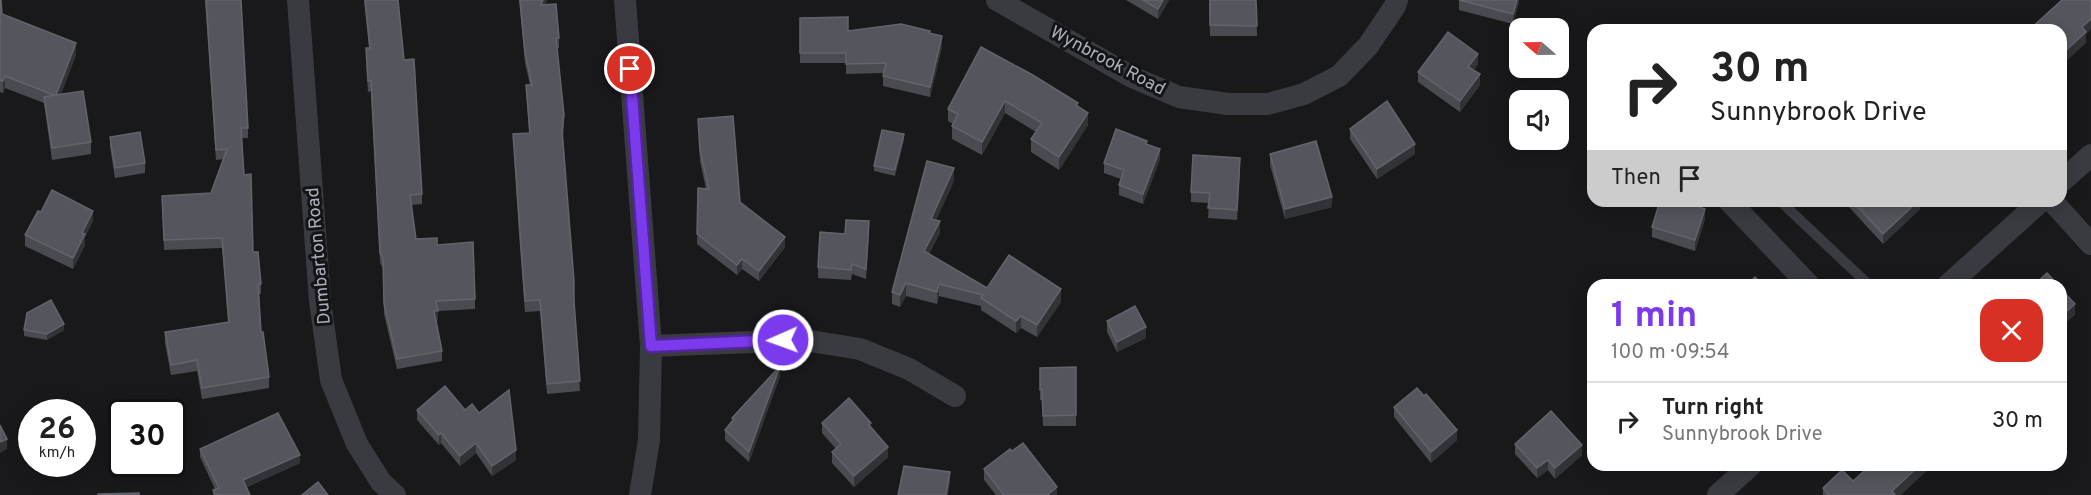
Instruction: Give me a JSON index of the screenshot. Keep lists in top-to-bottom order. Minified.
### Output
{"streets":{"street":["Wynbrook Road","Dumbarton Road"]},"north":"left","page":{"turn":["30 m","Sunnybrook Drive"],"then":"Then","heading":["1 min","100 m · 09:54"],"list":[{"name":"Turn right","note":"Sunnybrook Drive","value":"30 m"}],"speed":"26 km/h","limit":"30"}}
